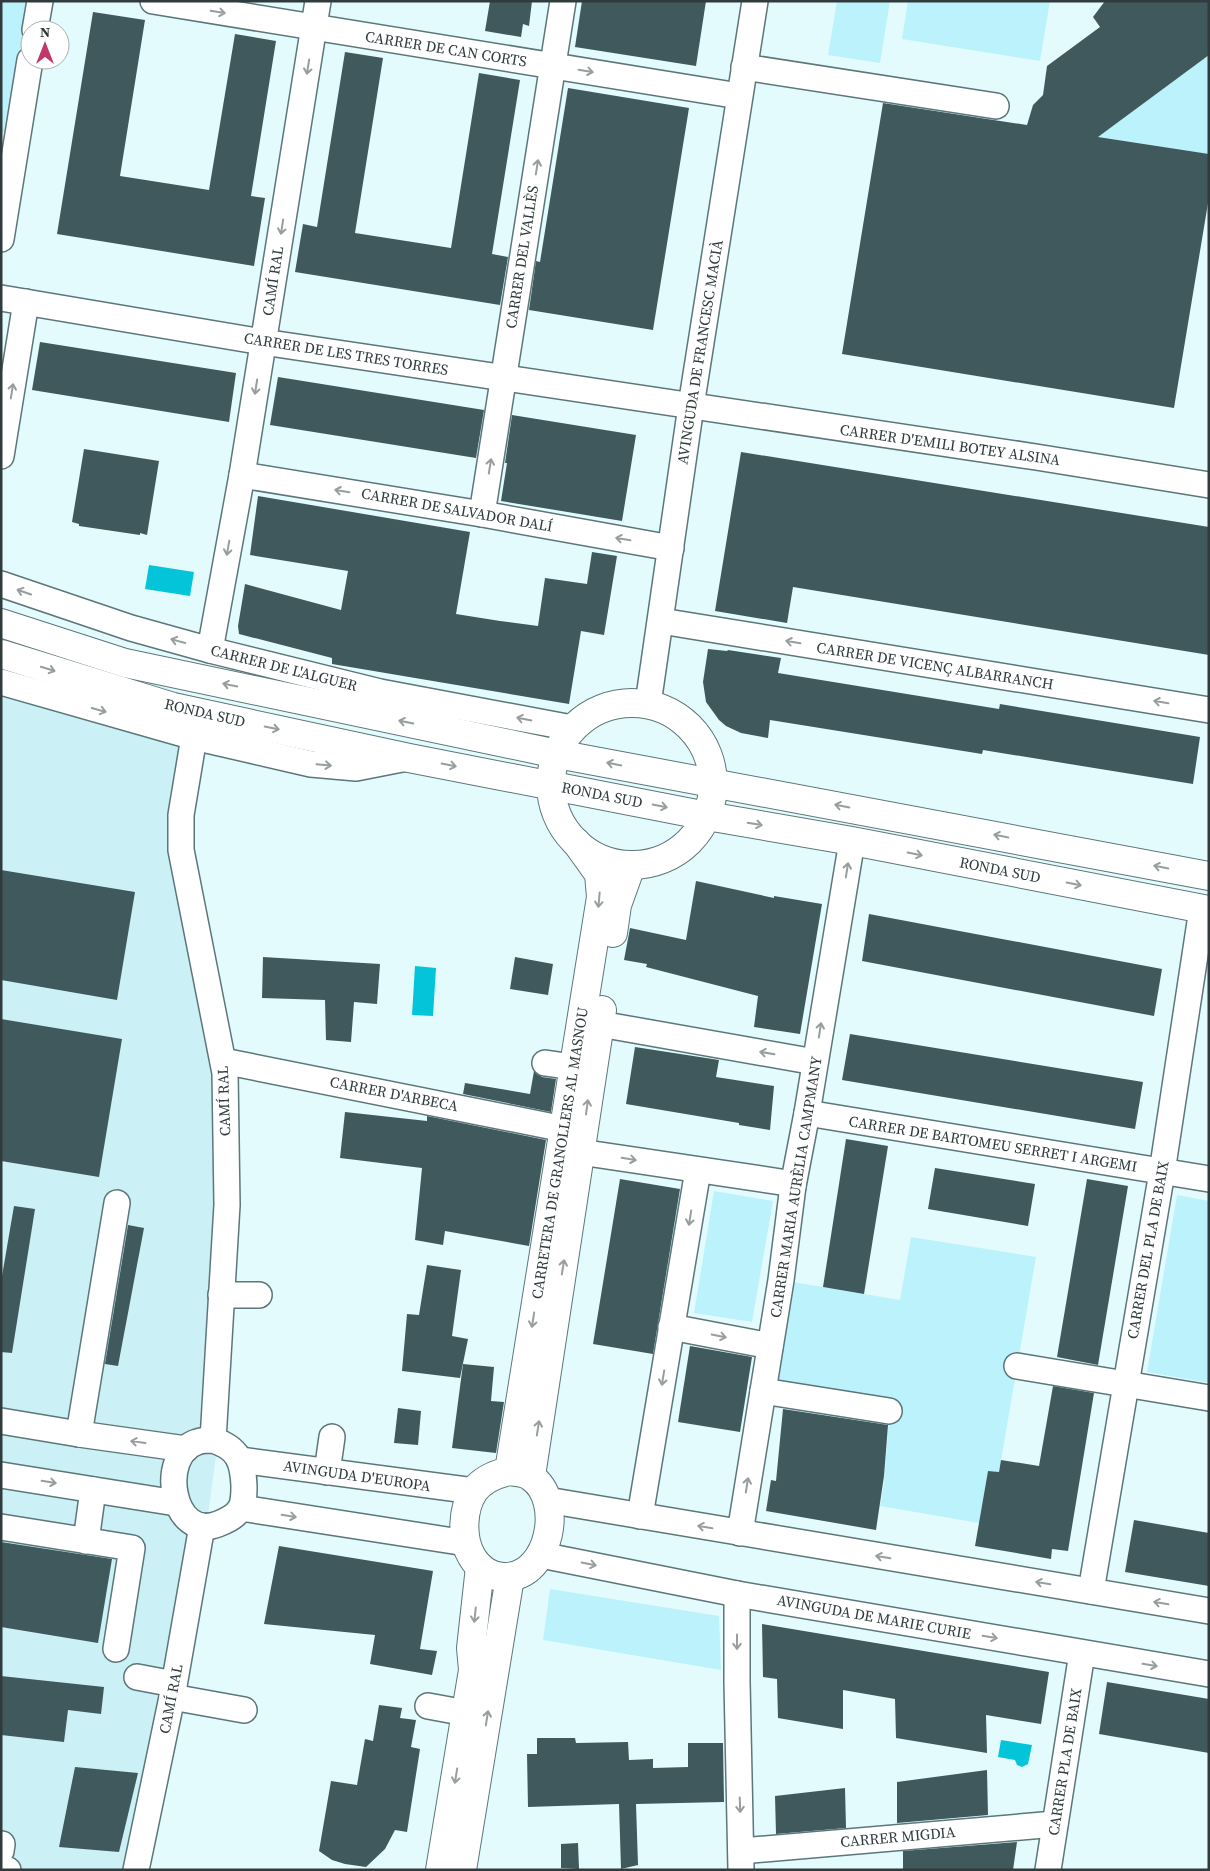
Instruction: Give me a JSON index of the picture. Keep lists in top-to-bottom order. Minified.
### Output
{"streets":{"main road":["RONDA SUD","CARRETERA DE GRANOLLERS AL MASNOU"],"street":["CARRER DE CAN CORTS","CARRER DEL VALLÈS","CAMÍ RAL","AVINGUDA DE FRANCESC MACIÀ","CARRER DE LES TRES TORRES","CARRER D'EMILI BOTEY ALSINA","CARRER DE SALVADOR DALÍ","CARRER DE VICENÇ ALBARRANCH","CARRER DE L'ALGUER","CARRER D'ARBECA","CARRER DE BARTOMEU SERRET I ARGEMI","CARRER MARIA AURÈLIA CAMPMANY","CARRER DEL PLA DE BAIX","AVINGUDA D'EUROPA","AVINGUDA DE MARIE CURIE","CARRER PLA DE BAIX","CARRER MIGDIA"]},"crossings":[["CARRER DE CAN CORTS","CARRER DEL VALLÈS"],["CARRER DE CAN CORTS","CAMÍ RAL"],["CARRER DE CAN CORTS","AVINGUDA DE FRANCESC MACIÀ"],["CARRER DEL VALLÈS","CARRER DE LES TRES TORRES"],["CARRER DEL VALLÈS","CARRER DE SALVADOR DALÍ"],["CAMÍ RAL","CARRER DE LES TRES TORRES"],["CAMÍ RAL","CARRER DE SALVADOR DALÍ"],["CAMÍ RAL","CARRER DE L'ALGUER"],["CAMÍ RAL","CARRER D'ARBECA"],["CAMÍ RAL","AVINGUDA D'EUROPA"],["AVINGUDA DE FRANCESC MACIÀ","CARRER DE LES TRES TORRES"],["AVINGUDA DE FRANCESC MACIÀ","CARRER D'EMILI BOTEY ALSINA"],["AVINGUDA DE FRANCESC MACIÀ","CARRER DE SALVADOR DALÍ"],["AVINGUDA DE FRANCESC MACIÀ","CARRER DE VICENÇ ALBARRANCH"],["CARRER DE LES TRES TORRES","CARRER D'EMILI BOTEY ALSINA"],["RONDA SUD","CARRETERA DE GRANOLLERS AL MASNOU"],["RONDA SUD","CARRER MARIA AURÈLIA CAMPMANY"],["RONDA SUD","CARRER DEL PLA DE BAIX"],["CARRER D'ARBECA","CARRETERA DE GRANOLLERS AL MASNOU"],["CARRER DE BARTOMEU SERRET I ARGEMI","CARRER MARIA AURÈLIA CAMPMANY"],["CARRER DE BARTOMEU SERRET I ARGEMI","CARRER DEL PLA DE BAIX"],["CARRETERA DE GRANOLLERS AL MASNOU","AVINGUDA D'EUROPA"],["CARRETERA DE GRANOLLERS AL MASNOU","AVINGUDA DE MARIE CURIE"],["AVINGUDA D'EUROPA","AVINGUDA DE MARIE CURIE"],["AVINGUDA DE MARIE CURIE","CARRER PLA DE BAIX"],["CARRER PLA DE BAIX","CARRER MIGDIA"]],"one_way":["CARRER DE CAN CORTS","CARRER DEL VALLÈS","CAMÍ RAL","CARRER DE SALVADOR DALÍ","CARRER DE VICENÇ ALBARRANCH"],"north":"top"}
